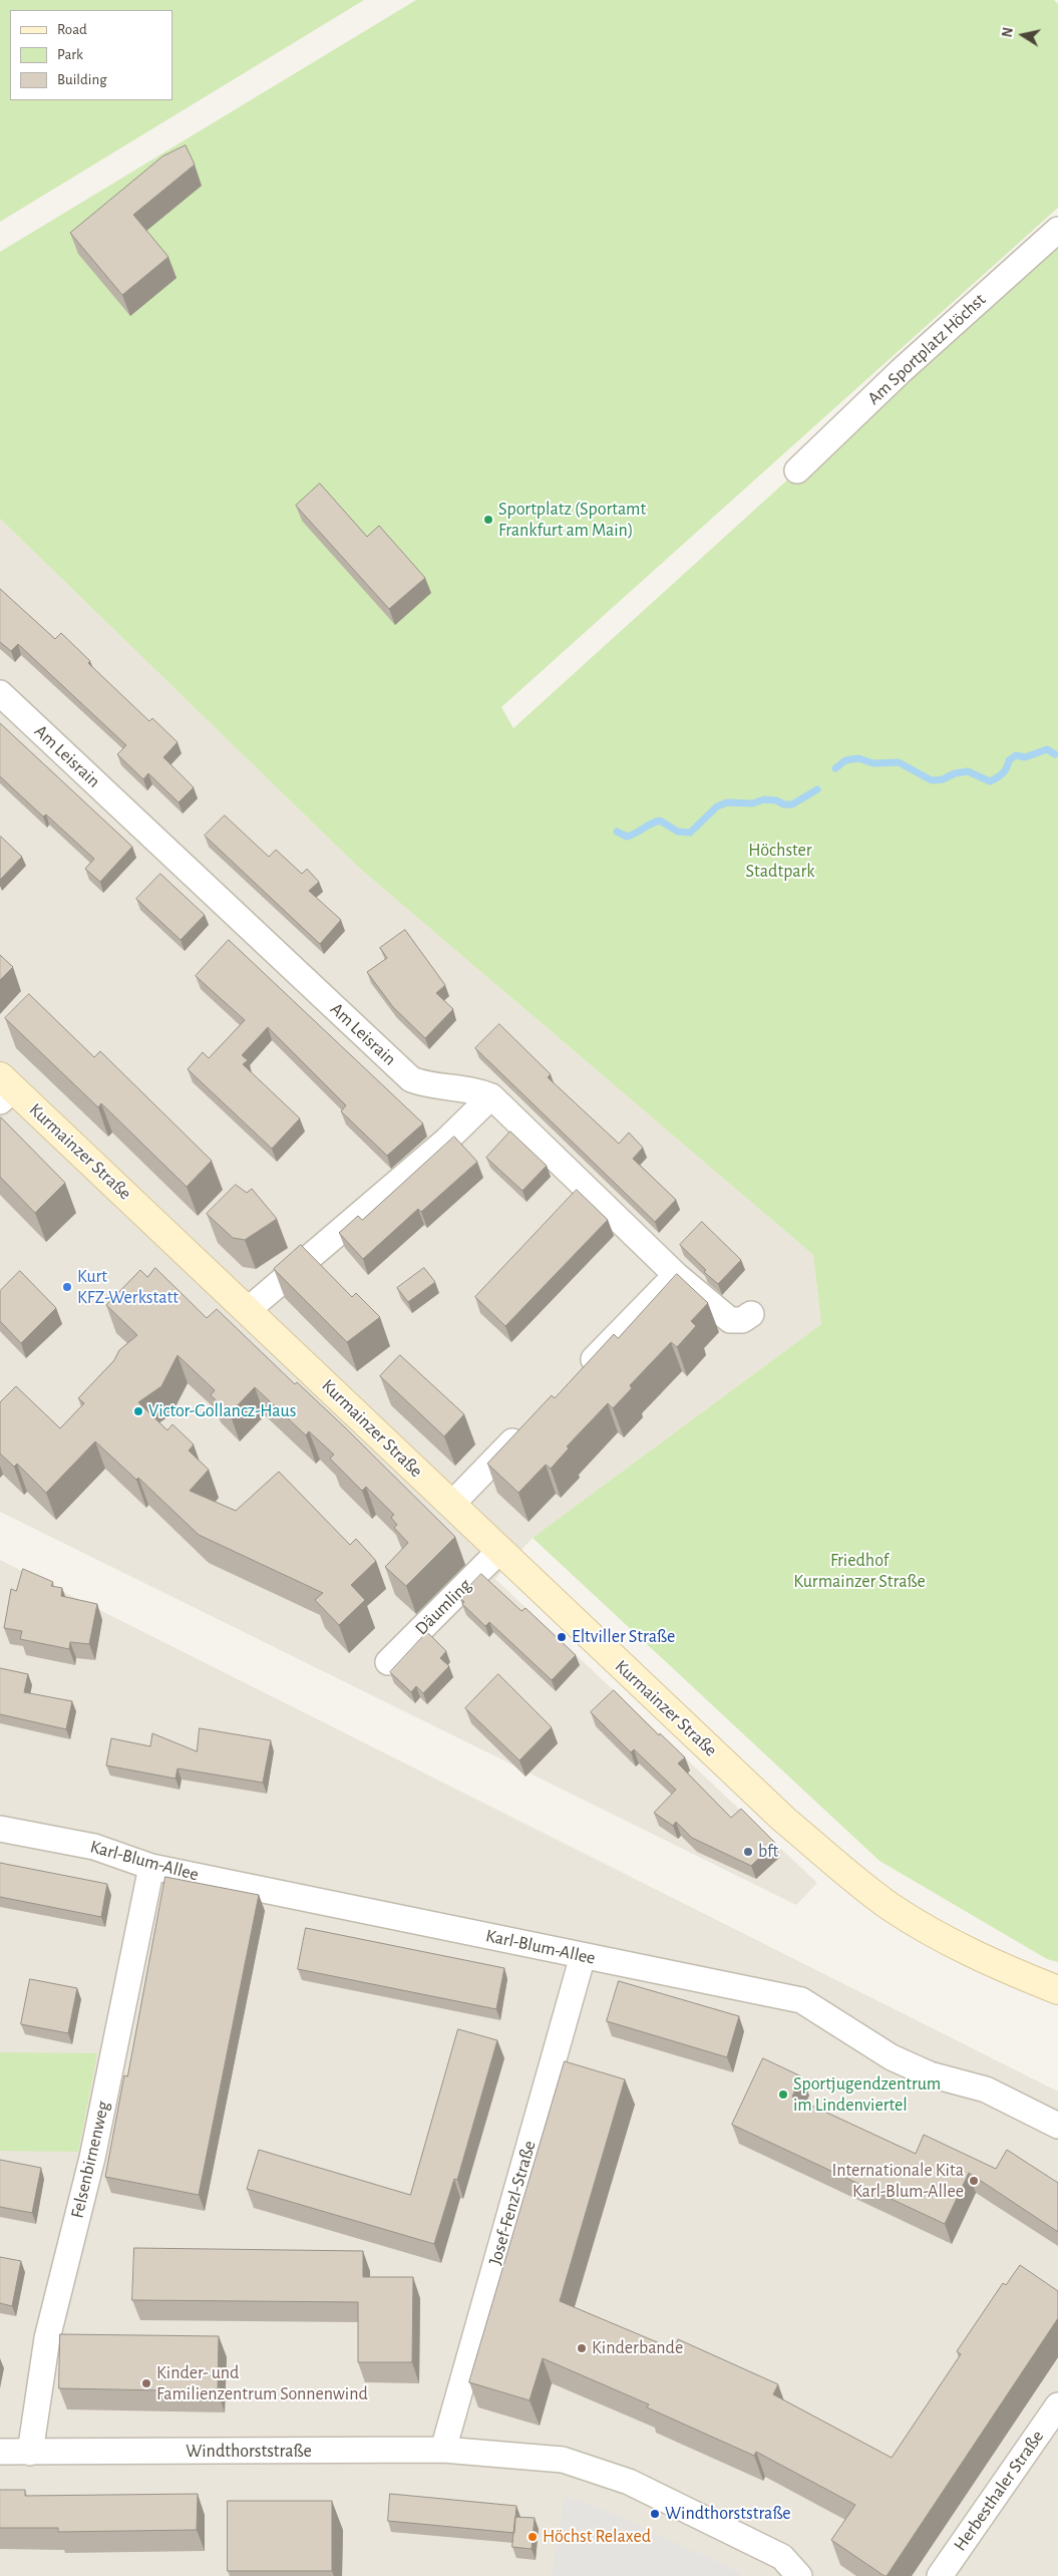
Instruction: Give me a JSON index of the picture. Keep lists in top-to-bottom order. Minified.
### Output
{"streets":{"main road":["Kurmainzer Straße"],"street":["Am Sportplatz Höchst","Am Leisrain","Däumling","Karl-Blum-Allee","Felsenbirnenweg","Josef-Fenzl-Straße","Windthorststraße","Herbesthaler Straße"]},"crossings":[["Kurmainzer Straße","Däumling"],["Karl-Blum-Allee","Felsenbirnenweg"],["Karl-Blum-Allee","Josef-Fenzl-Straße"],["Felsenbirnenweg","Windthorststraße"],["Josef-Fenzl-Straße","Windthorststraße"]],"parks":["Höchster Stadtpark","Friedhof Kurmainzer Straße"],"places":["Sportplatz (Sportamt Frankfurt am Main)","Kurt KFZ-Werkstatt","Victor-Gollancz-Haus","Eltviller Straße","bft","Sportjugendzentrum im Lindenviertel","Internationale Kita Karl-Blum-Allee","Kinderbande","Kinder- und Familienzentrum Sonnenwind","Windthorststraße","Höchst Relaxed"],"legend":["Road","Park","Building"],"north":"left"}
